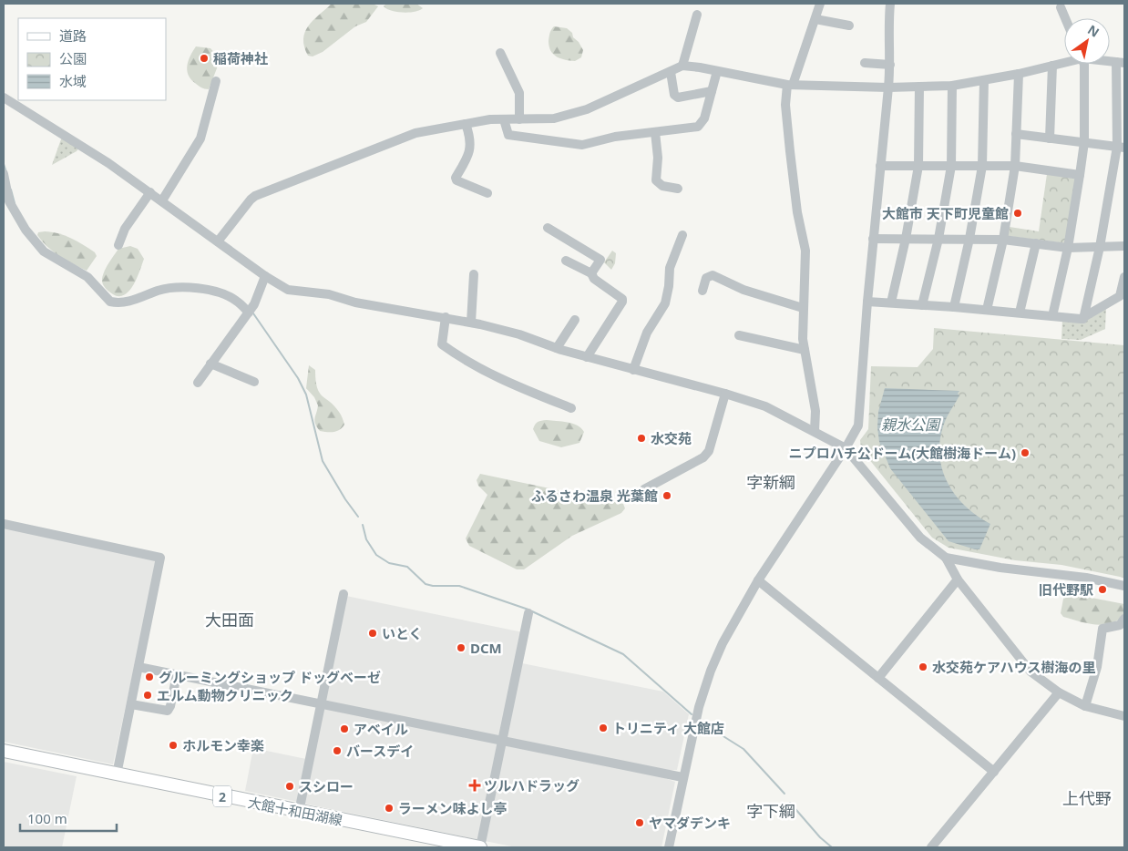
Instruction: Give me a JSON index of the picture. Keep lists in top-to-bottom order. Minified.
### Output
{"streets":{"main road":["2","大館十和田湖線"]},"districts":["字新綱","大田面","上代野","字下綱"],"water":["親水公園"],"places":{"other":["稲荷神社","大館市 天下町児童館","水交苑","ニプロハチ公ドーム(大館樹海ドーム)","ふるさわ温泉 光葉館","旧代野駅","いとく","DCM","水交苑ケアハウス樹海の里","グルーミングショップ ドッグベーゼ","エルム動物クリニック","トリニティ 大館店","アベイル","ホルモン幸楽","バースデイ","スシロー","ラーメン味よし亭","ヤマダデンキ"],"health":["ツルハドラッグ"]},"legend":["道路","公園","水域"],"scale_bar":"100 m","north":"top right"}
